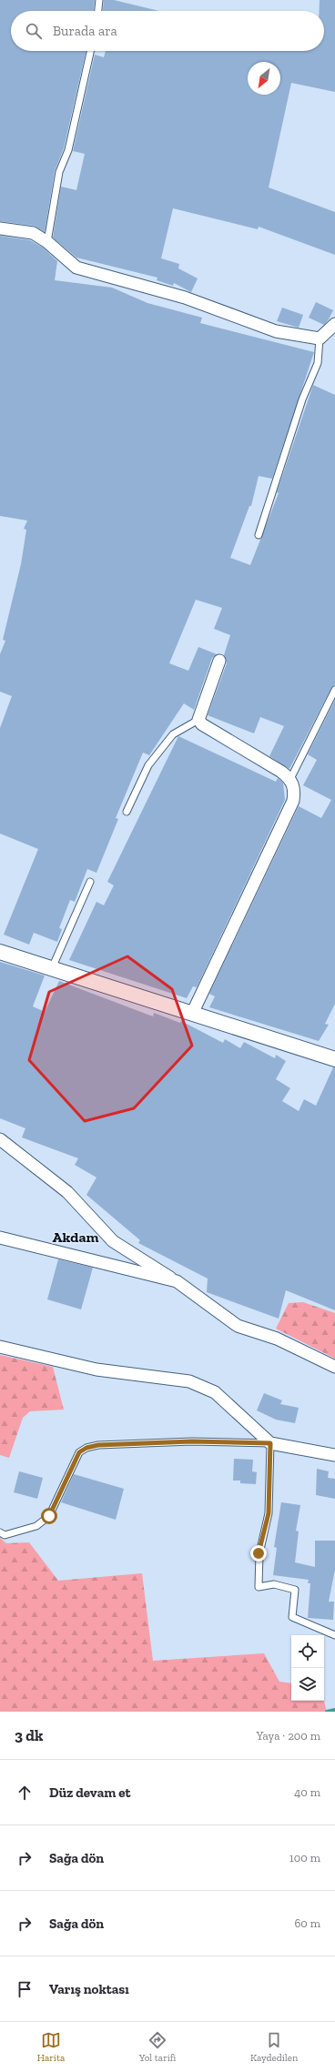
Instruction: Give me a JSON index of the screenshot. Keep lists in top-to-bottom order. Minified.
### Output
{"districts":["Akdam"],"north":"bottom left","page":{"search":"Burada ara","heading":["3 dk","Yaya · 200 m"],"list":[["Düz devam et","40 m"],["Sağa dön","100 m"],["Sağa dön","60 m"],"Varış noktası"],"nav":["Harita","Yol tarifi","Kaydedilen"]}}
